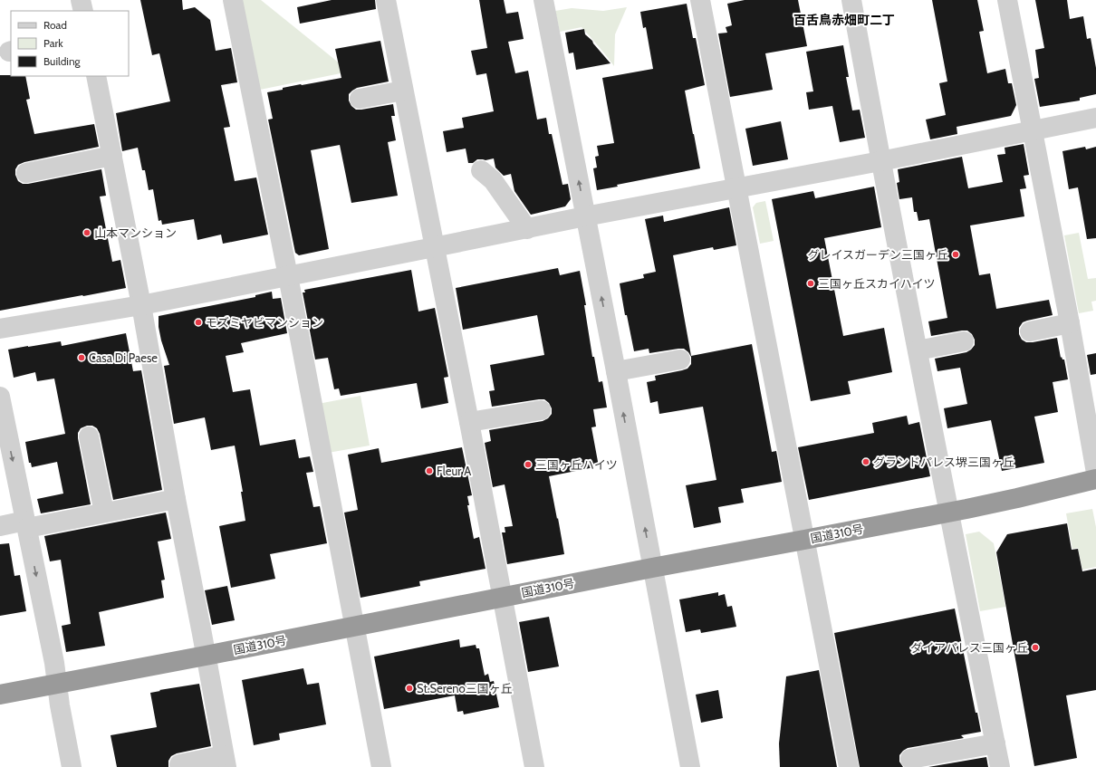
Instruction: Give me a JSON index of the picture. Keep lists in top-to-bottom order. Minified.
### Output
{"streets":{"highway":["国道310号"]},"districts":["百舌鳥赤畑町二丁"],"places":["山本マンション","グレイスガーデン三国ヶ丘","三国ヶ丘スカイハイツ","モズミヤビマンション","Casa Di Paese","グランドパレス堺三国ヶ丘","三国ヶ丘ハイツ","Fleur A","ダイアパレス三国ヶ丘","St.Sereno三国ヶ丘"],"legend":["Road","Park","Building"]}
